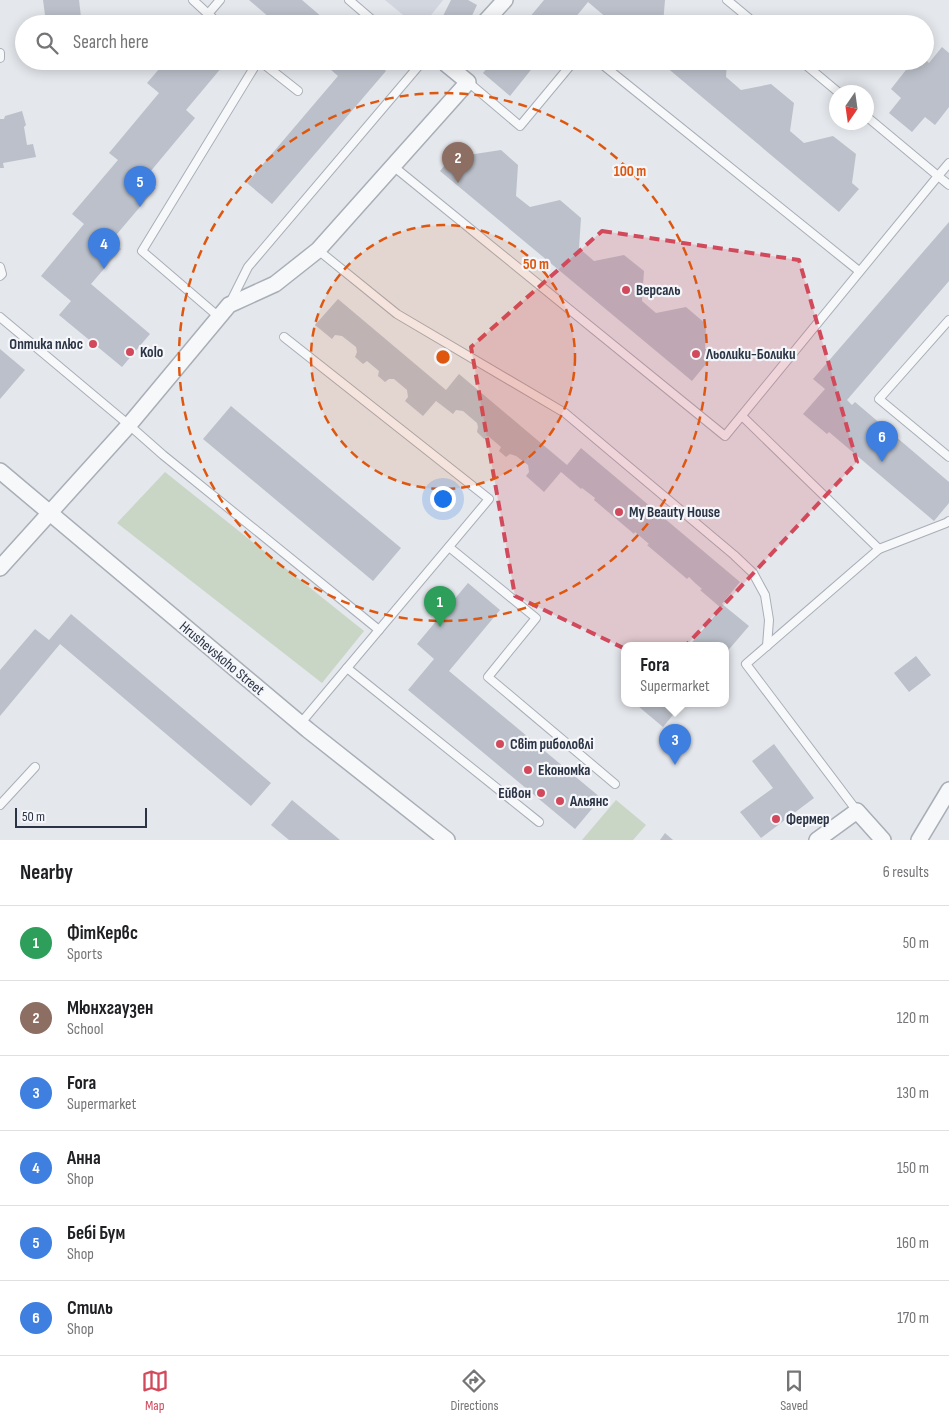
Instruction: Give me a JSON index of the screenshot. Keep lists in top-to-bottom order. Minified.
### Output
{"streets":{"street":["Hrushevskoho Street"]},"places":["Версаль","Оптика плюс","Kolo","Льолики-Болики","My Beauty House","Світ риболовлі","Економка","Ейвон","Альянс","Фермер"],"scale_bar":"50 m","north":"bottom","page":{"search":"Search here","pins":["2","5","4","6","1","3"],"popup":["Fora","Supermarket"],"scale":"50 m","heading":["Nearby","6 results"],"list":[{"mark":"1","name":"ФітКервс","note":"Sports","value":"50 m"},{"mark":"2","name":"Мюнхгаузен","note":"School","value":"120 m"},{"mark":"3","name":"Fora","note":"Supermarket","value":"130 m"},{"mark":"4","name":"Анна","note":"Shop","value":"150 m"},{"mark":"5","name":"Бебі Бум","note":"Shop","value":"160 m"},{"mark":"6","name":"Стиль","note":"Shop","value":"170 m"}],"nav":["Map","Directions","Saved"]},"rings":["100 m","50 m"]}
